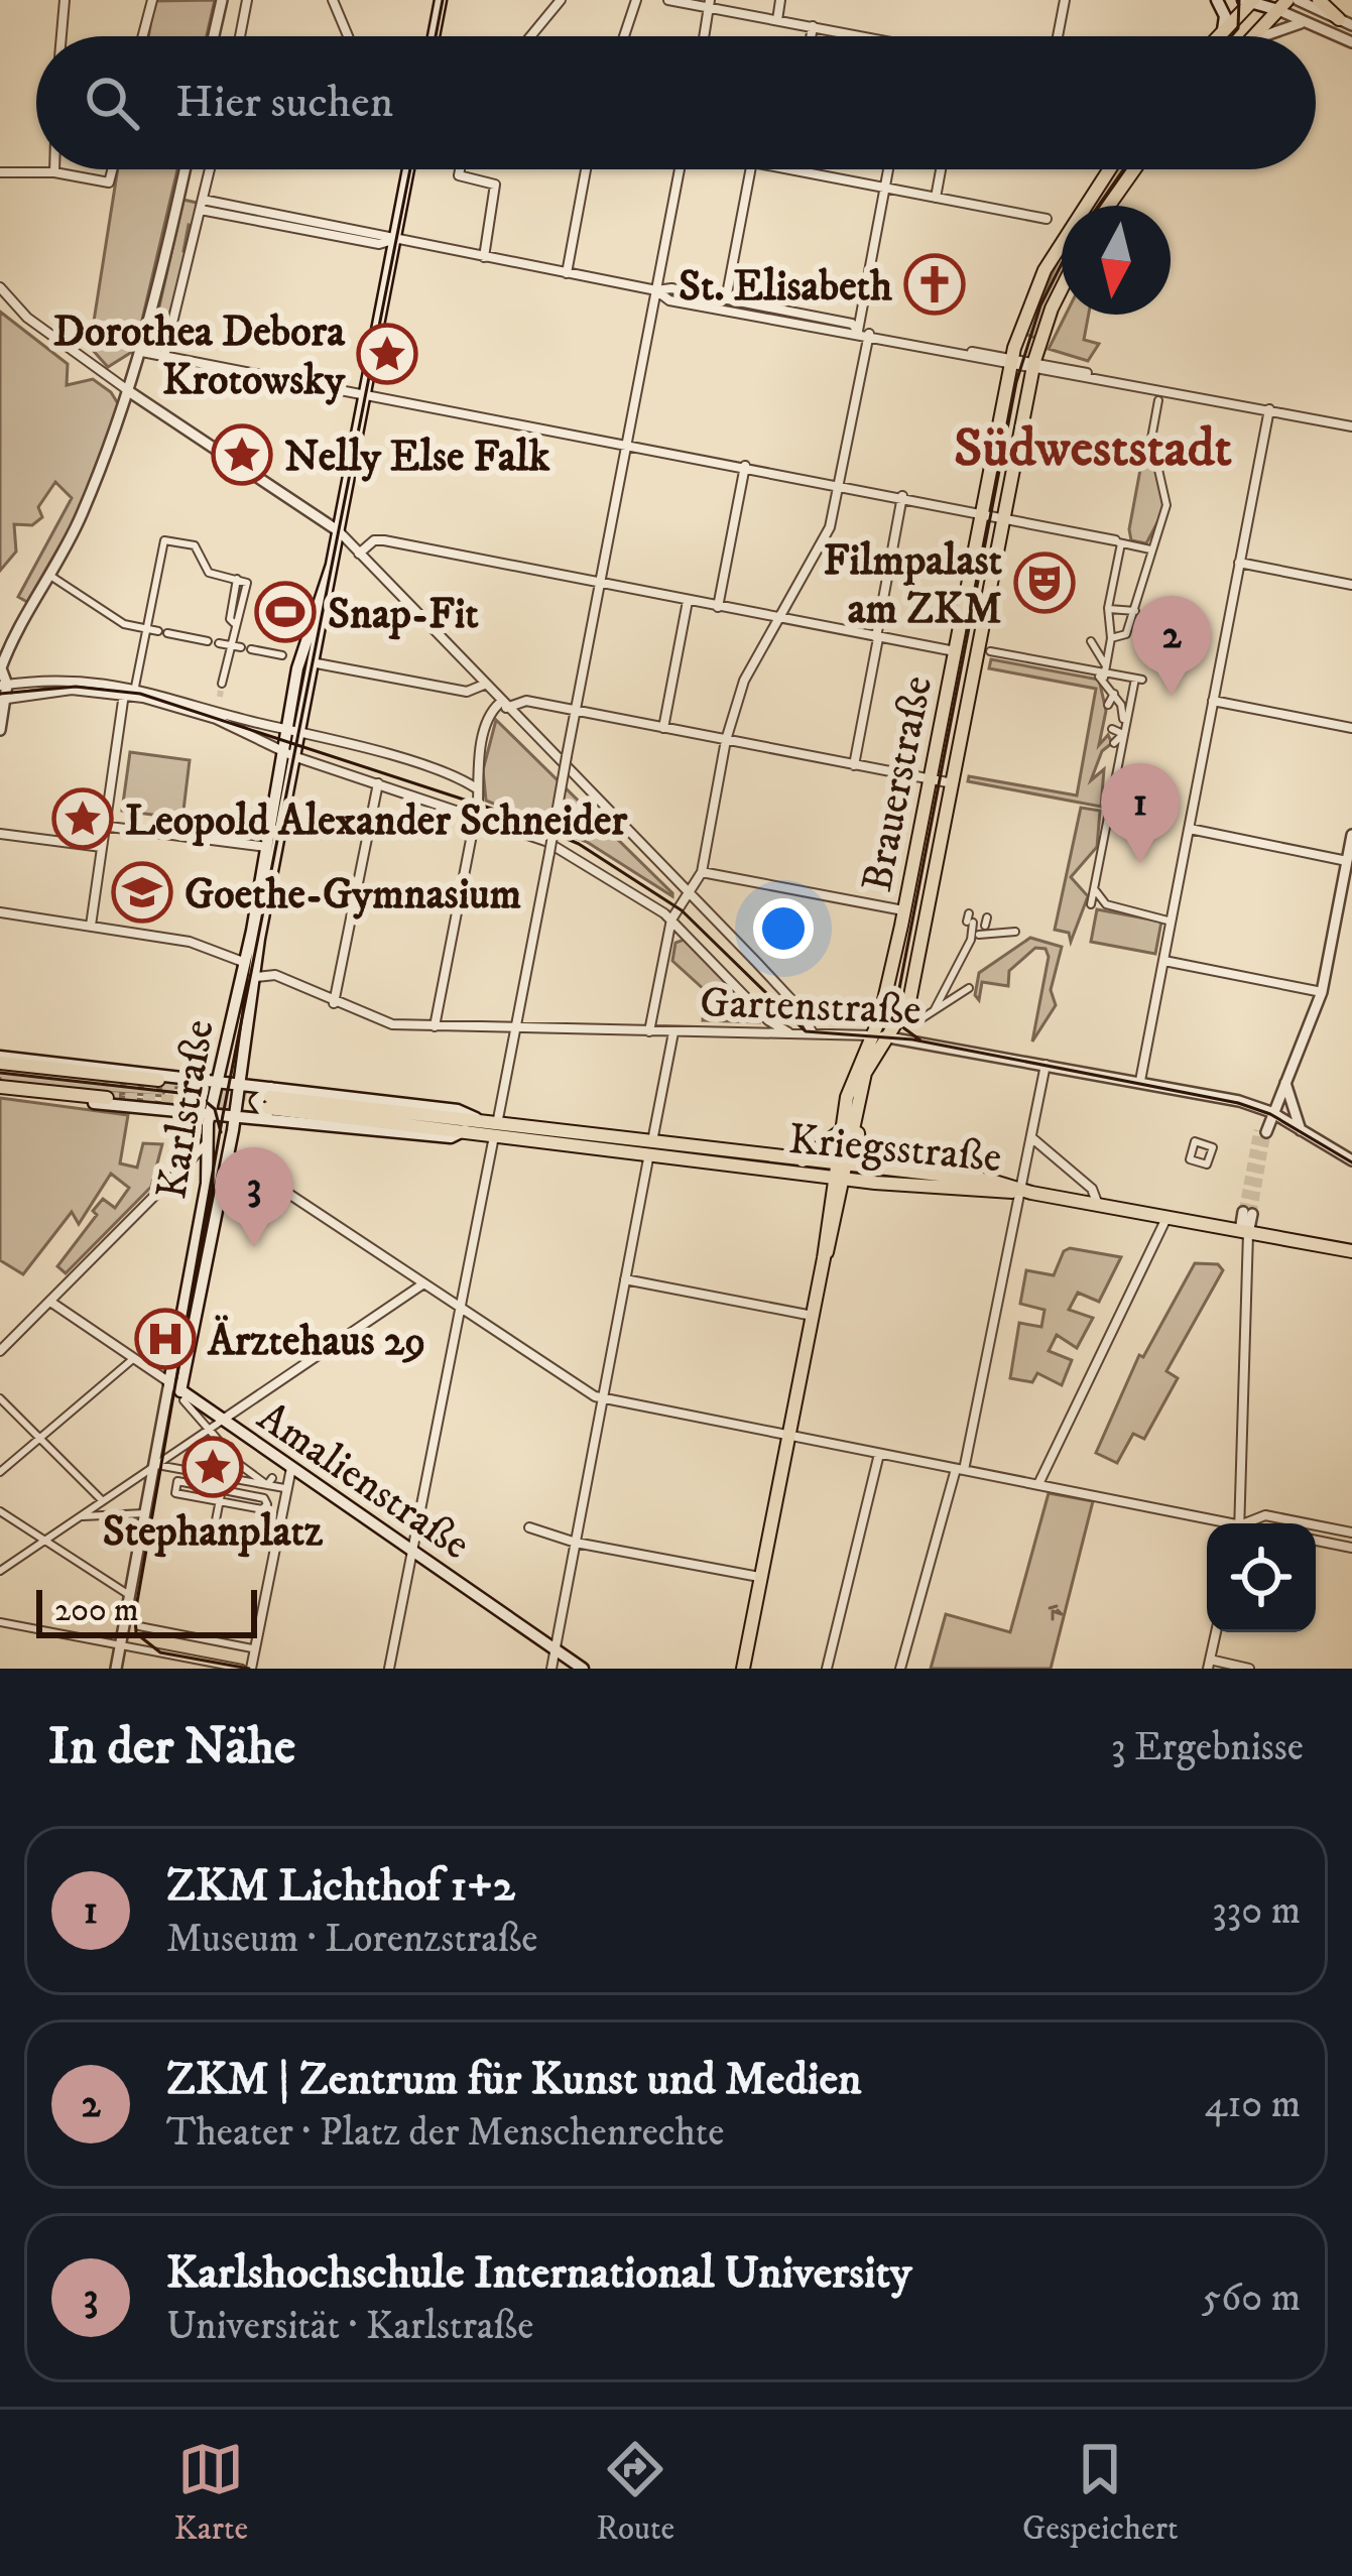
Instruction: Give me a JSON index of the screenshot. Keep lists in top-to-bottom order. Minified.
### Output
{"streets":{"main road":["Brauerstraße","Karlstraße","Kriegsstraße","Amalienstraße"],"street":["Gartenstraße"]},"crossings":[["Brauerstraße","Gartenstraße"],["Brauerstraße","Kriegsstraße"],["Gartenstraße","Karlstraße"],["Karlstraße","Amalienstraße"]],"districts":["Südweststadt"],"places":{"church":["St. Elisabeth"],"place":["Dorothea Debora Krotowsky","Nelly Else Falk","Leopold Alexander Schneider","Stephanplatz"],"theatre":["Filmpalast am ZKM"],"sports":["Snap-Fit"],"school or university":["Goethe-Gymnasium"],"hospital":["Ärztehaus 29"]},"scale_bar":"200 m","north":"bottom","page":{"search":"Hier suchen","pins":["2","1","3"],"scale":"200 m","heading":["In der Nähe","3 Ergebnisse"],"list":[{"mark":"1","name":"ZKM Lichthof 1+2","note":"Museum · Lorenzstraße","value":"330 m"},{"mark":"2","name":"ZKM | Zentrum für Kunst und Medien","note":"Theater · Platz der Menschenrechte","value":"410 m"},{"mark":"3","name":"Karlshochschule International University","note":"Universität · Karlstraße","value":"560 m"}],"nav":["Karte","Route","Gespeichert"]}}
